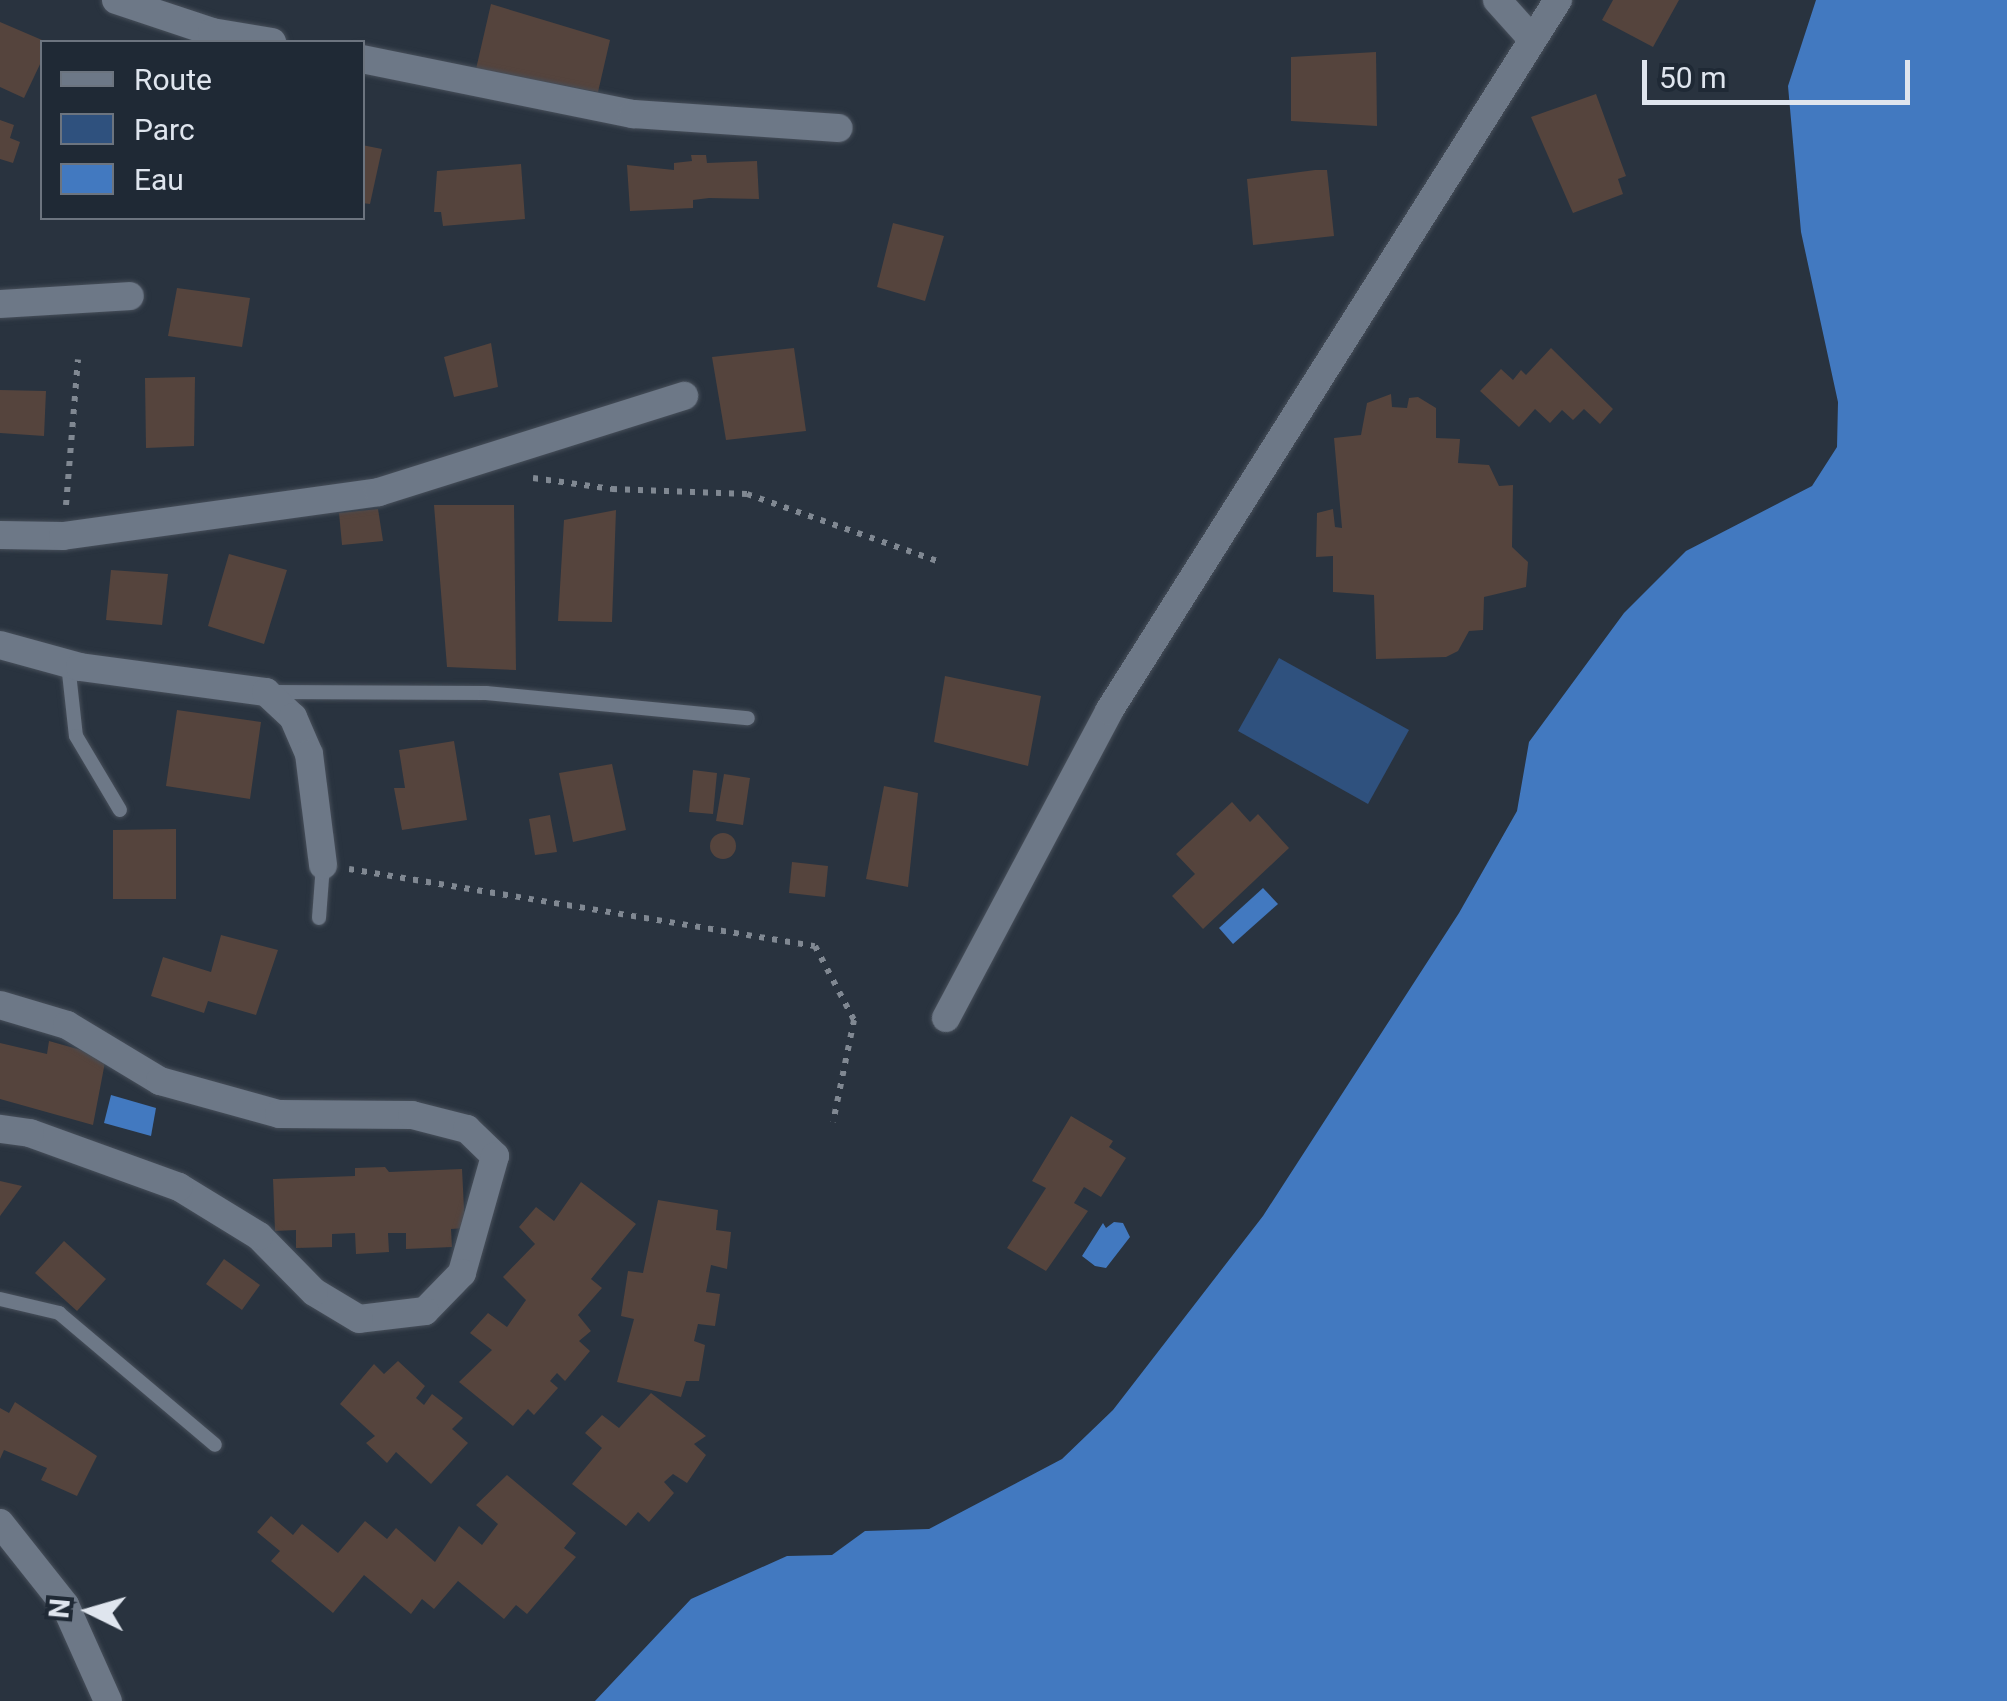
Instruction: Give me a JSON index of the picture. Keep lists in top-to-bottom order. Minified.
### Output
{"legend":["Route","Parc","Eau"],"scale_bar":"50 m","north":"left"}
